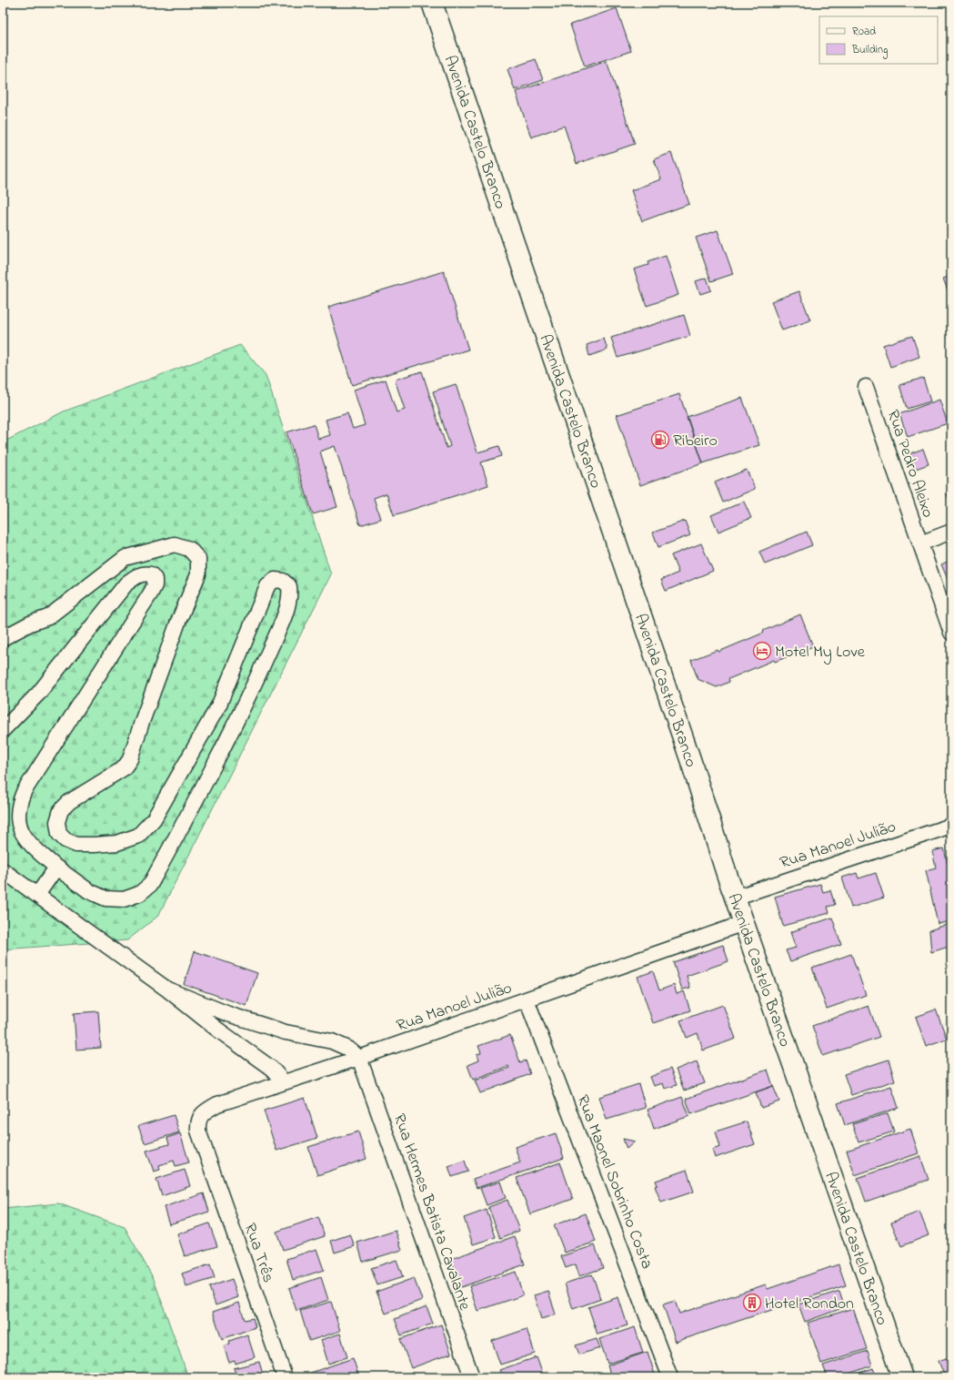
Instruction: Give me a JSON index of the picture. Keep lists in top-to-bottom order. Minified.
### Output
{"streets":{"highway":["Avenida Castelo Branco"],"street":["Rua Pedro Aleixo","Rua Manoel Julião","Rua Maonel Sobrinho Costa","Rua Hermes Batista Cavalante","Rua Três"]},"crossings":[["Avenida Castelo Branco","Rua Manoel Julião"],["Rua Manoel Julião","Rua Maonel Sobrinho Costa"],["Rua Manoel Julião","Rua Hermes Batista Cavalante"],["Rua Manoel Julião","Rua Três"]],"places":{"fuel station":["Ribeiro"],"hotel":["Motel My Love"],"building":["Hotel Rondon"]},"legend":["Road","Building"]}
